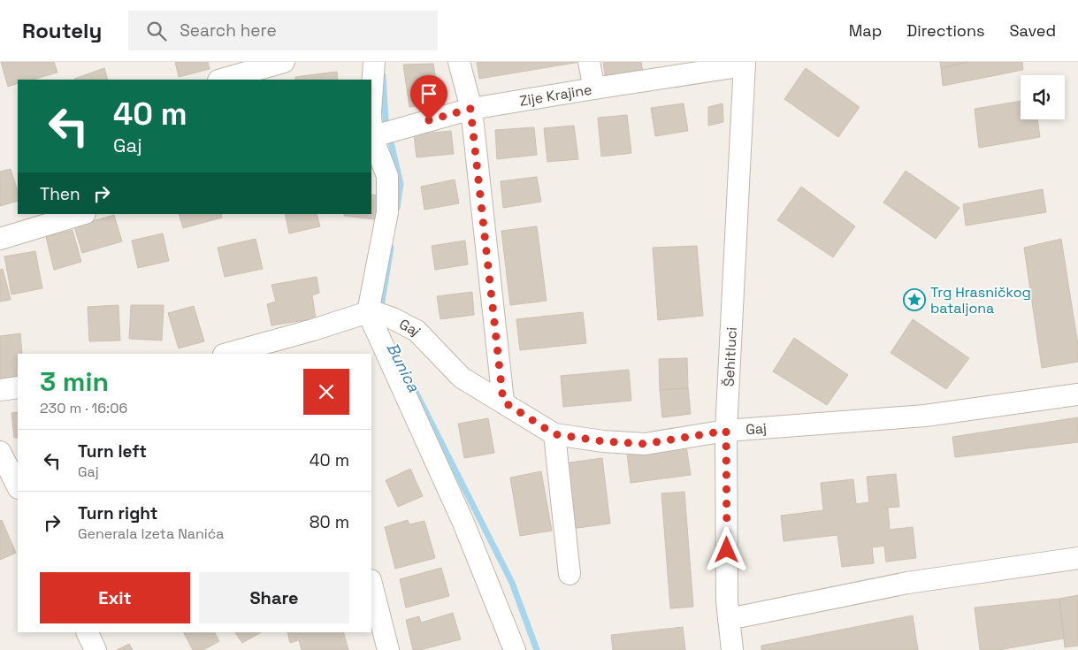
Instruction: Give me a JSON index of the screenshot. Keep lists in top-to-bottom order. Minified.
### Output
{"streets":{"street":["Zije Krajine","Gaj","Šehitluci"]},"crossings":[["Zije Krajine","Šehitluci"],["Gaj","Šehitluci"]],"water":["Bunica"],"places":{"place":["Trg Hrasničkog bataljona"]},"page":{"header":"Routely","search":"Search here","nav":["Map","Directions","Saved"],"turn":["40 m","Gaj"],"then":"Then","heading":["3 min","230 m · 16:06"],"list":[{"name":"Turn left","note":"Gaj","value":"40 m"},{"name":"Turn right","note":"Generala Izeta Nanića","value":"80 m"}],"buttons":["Exit","Share"]}}
